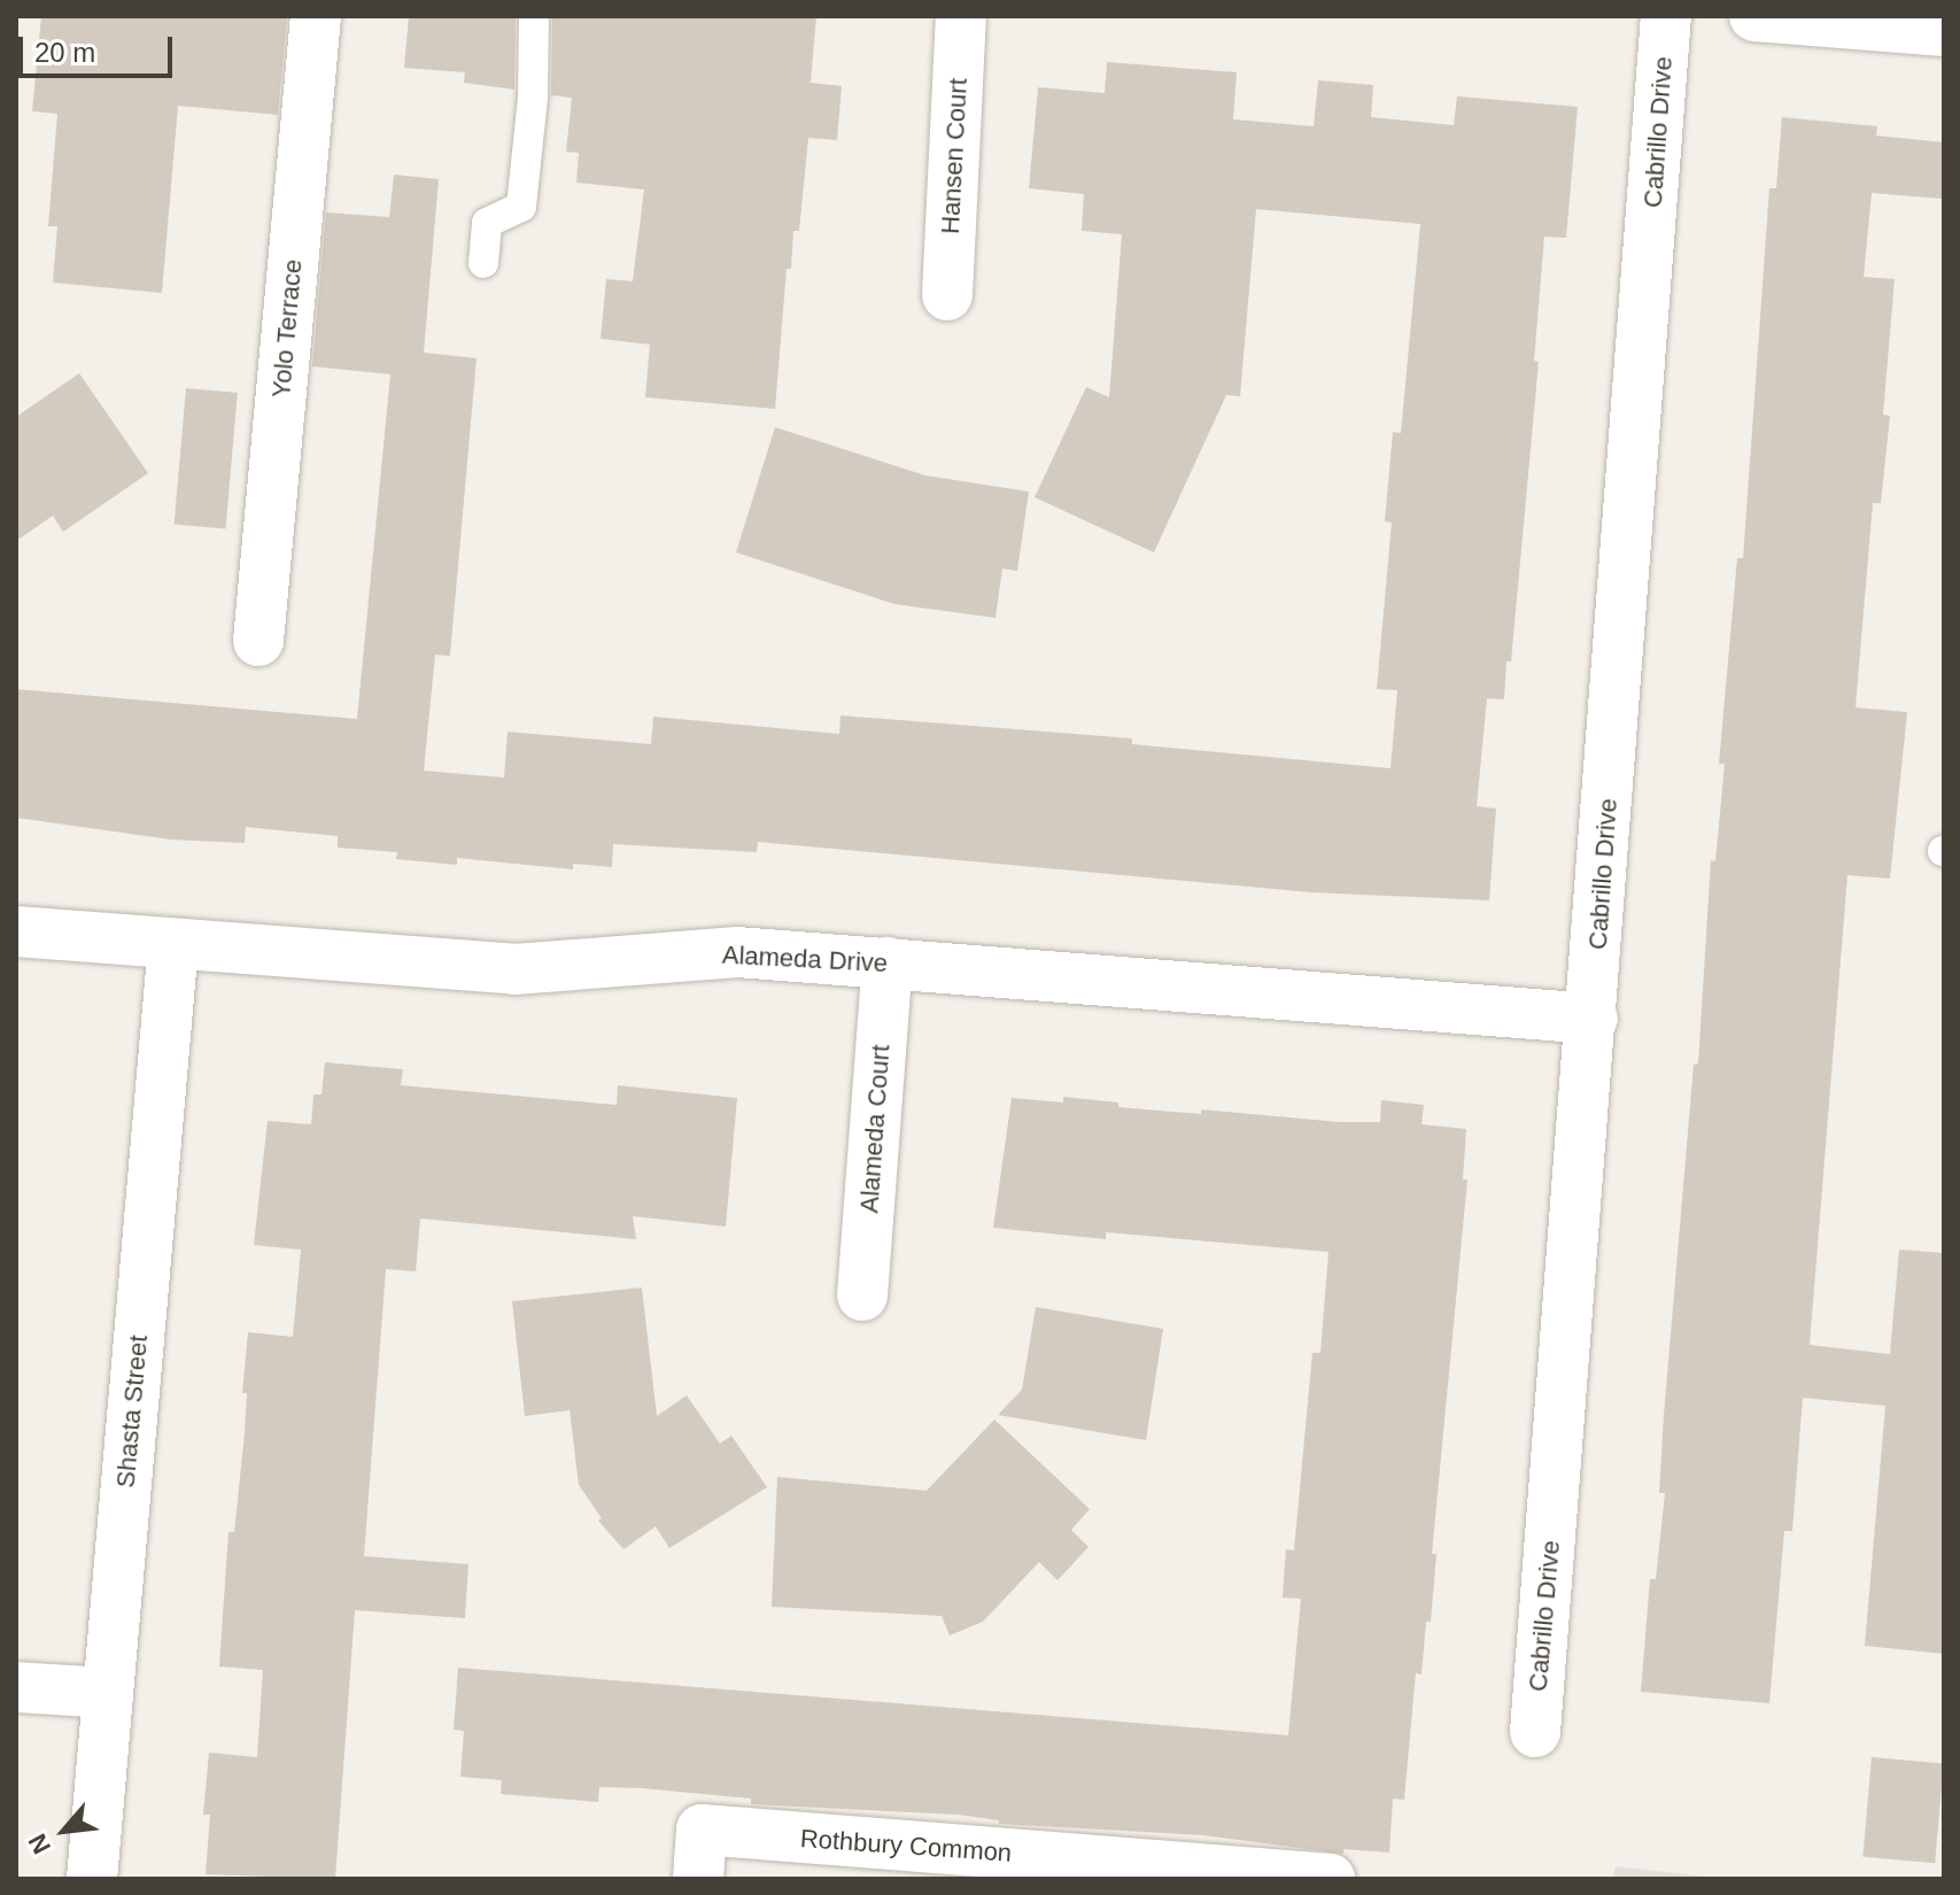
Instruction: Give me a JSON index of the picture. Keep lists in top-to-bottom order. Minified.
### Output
{"streets":{"street":["Cabrillo Drive","Hansen Court","Yolo Terrace","Alameda Drive","Alameda Court","Shasta Street","Rothbury Common"]},"crossings":[["Cabrillo Drive","Alameda Drive"],["Alameda Drive","Alameda Court"],["Alameda Drive","Shasta Street"]],"scale_bar":"20 m","north":"bottom left"}
